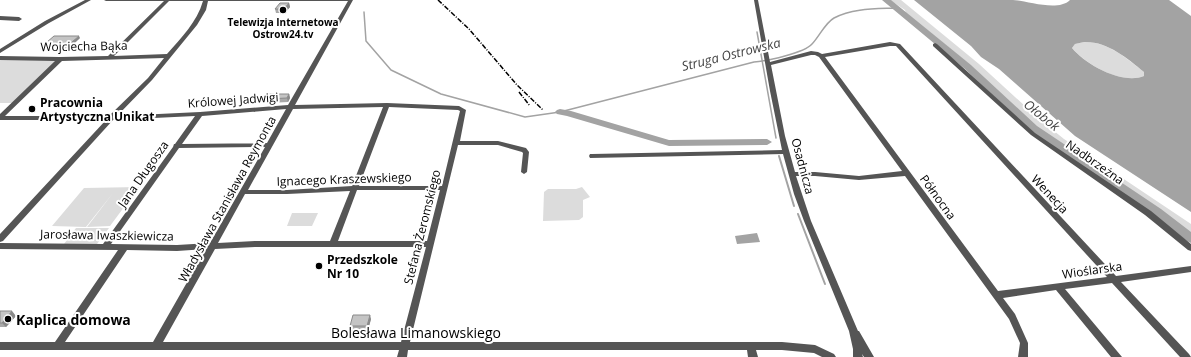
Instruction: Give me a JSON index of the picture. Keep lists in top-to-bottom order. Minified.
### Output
{"streets":{"street":["Wojciecha Bąka","Królowej Jadwigi","Nadbrzeżna","Osadnicza","Jana Długosza","Ignacego Kraszewskiego","Wenecja","Północna","Władysława Stanisława Reymonta","Stefana Żeromskiego","Jarosława Iwaszkiewicza","Wioślarska","Bolesława Limanowskiego"]},"crossings":[["Królowej Jadwigi","Jana Długosza"],["Królowej Jadwigi","Władysława Stanisława Reymonta"],["Królowej Jadwigi","Stefana Żeromskiego"],["Jana Długosza","Jarosława Iwaszkiewicza"],["Ignacego Kraszewskiego","Władysława Stanisława Reymonta"],["Ignacego Kraszewskiego","Stefana Żeromskiego"],["Wenecja","Północna"],["Wenecja","Wioślarska"],["Północna","Wioślarska"],["Władysława Stanisława Reymonta","Jarosława Iwaszkiewicza"],["Władysława Stanisława Reymonta","Bolesława Limanowskiego"],["Stefana Żeromskiego","Jarosława Iwaszkiewicza"],["Stefana Żeromskiego","Bolesława Limanowskiego"]],"water":["Struga Ostrowska","Ołobok"],"places":["Telewizja Internetowa Ostrow24.tv","Pracownia Artystyczna Unikat","Przedszkole Nr 10","Kaplica domowa"]}
